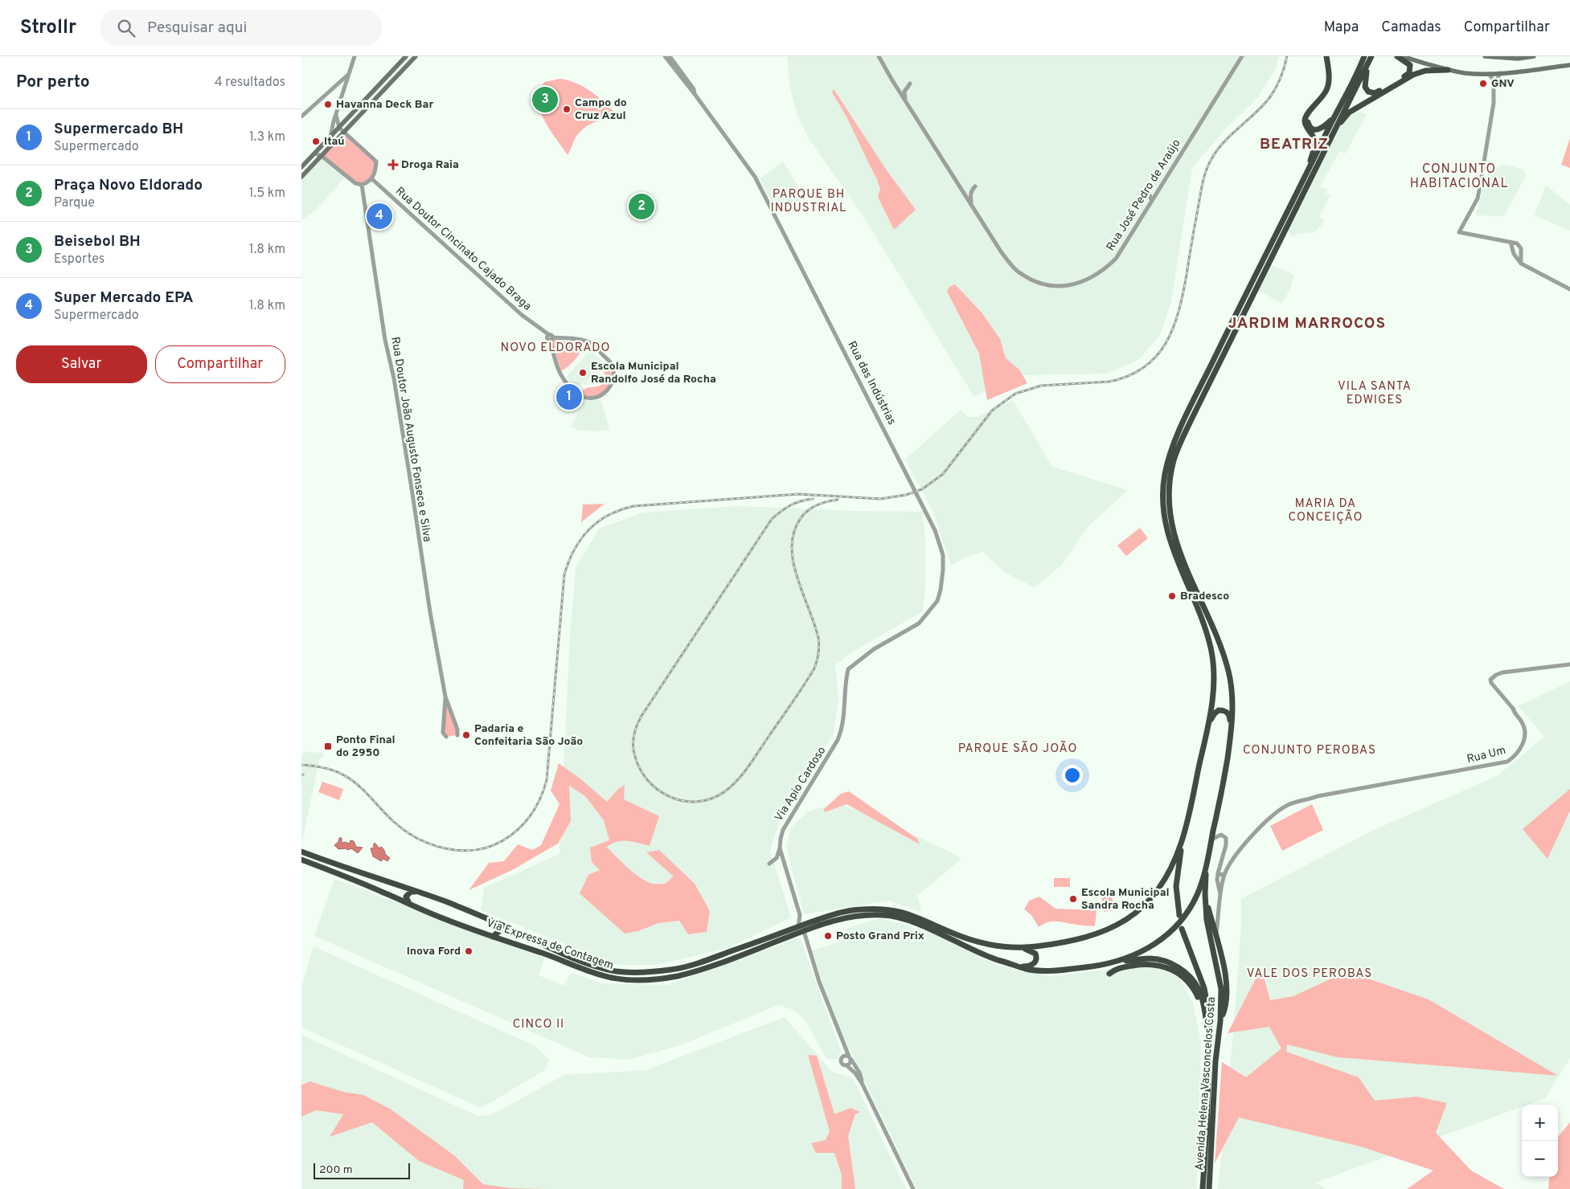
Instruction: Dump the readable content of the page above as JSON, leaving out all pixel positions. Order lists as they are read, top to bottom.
{
  "streets": {
    "highway": ["Via Expressa de Contagem", "Avenida Helena Vasconcelos Costa"],
    "street": [
      "Rua José Pedro de Araújo",
      "Rua Doutor Cincinato Cajado Braga",
      "Rua das Indústrias",
      "Rua Doutor João Augusto Fonseca e Silva",
      "Rua Um",
      "Via Apio Cardoso"
    ]
  },
  "crossings": [
    ["Rua das Indústrias", "Via Apio Cardoso"],
    ["Via Apio Cardoso", "Via Expressa de Contagem"]
  ],
  "districts": [
    "BEATRIZ",
    "CONJUNTO HABITACIONAL",
    "PARQUE BH INDUSTRIAL",
    "JARDIM MARROCOS",
    "NOVO ELDORADO",
    "VILA SANTA EDWIGES",
    "MARIA DA CONCEIÇÃO",
    "PARQUE SÃO JOÃO",
    "CONJUNTO PEROBAS",
    "VALE DOS PEROBAS",
    "CINCO II"
  ],
  "places": {
    "other": [
      "GNV",
      "Havanna Deck Bar",
      "Campo do Cruz Azul",
      "Itaú",
      "Escola Municipal Randolfo José da Rocha",
      "Bradesco",
      "Padaria e Confeitaria São João",
      "Escola Municipal Sandra Rocha",
      "Posto Grand Prix",
      "Inova Ford"
    ],
    "health": ["Droga Raia"],
    "transit": ["Ponto Final do 2950"]
  },
  "scale_bar": "200 m",
  "page": {
    "header": "Strollr",
    "search": "Pesquisar aqui",
    "nav": ["Mapa", "Camadas", "Compartilhar"],
    "heading": ["Por perto", "4 resultados"],
    "pins": [
      "3",
      "2",
      "4",
      "1"
    ],
    "list": [
      {
        "mark": "1",
        "name": "Supermercado BH",
        "note": "Supermercado",
        "value": "1.3 km"
      },
      {
        "mark": "2",
        "name": "Praça Novo Eldorado",
        "note": "Parque",
        "value": "1.5 km"
      },
      {
        "mark": "3",
        "name": "Beisebol BH",
        "note": "Esportes",
        "value": "1.8 km"
      },
      {
        "mark": "4",
        "name": "Super Mercado EPA",
        "note": "Supermercado",
        "value": "1.8 km"
      }
    ],
    "buttons": ["Salvar", "Compartilhar"],
    "map_buttons": ["+", "−"],
    "scale": "200 m"
  }
}
